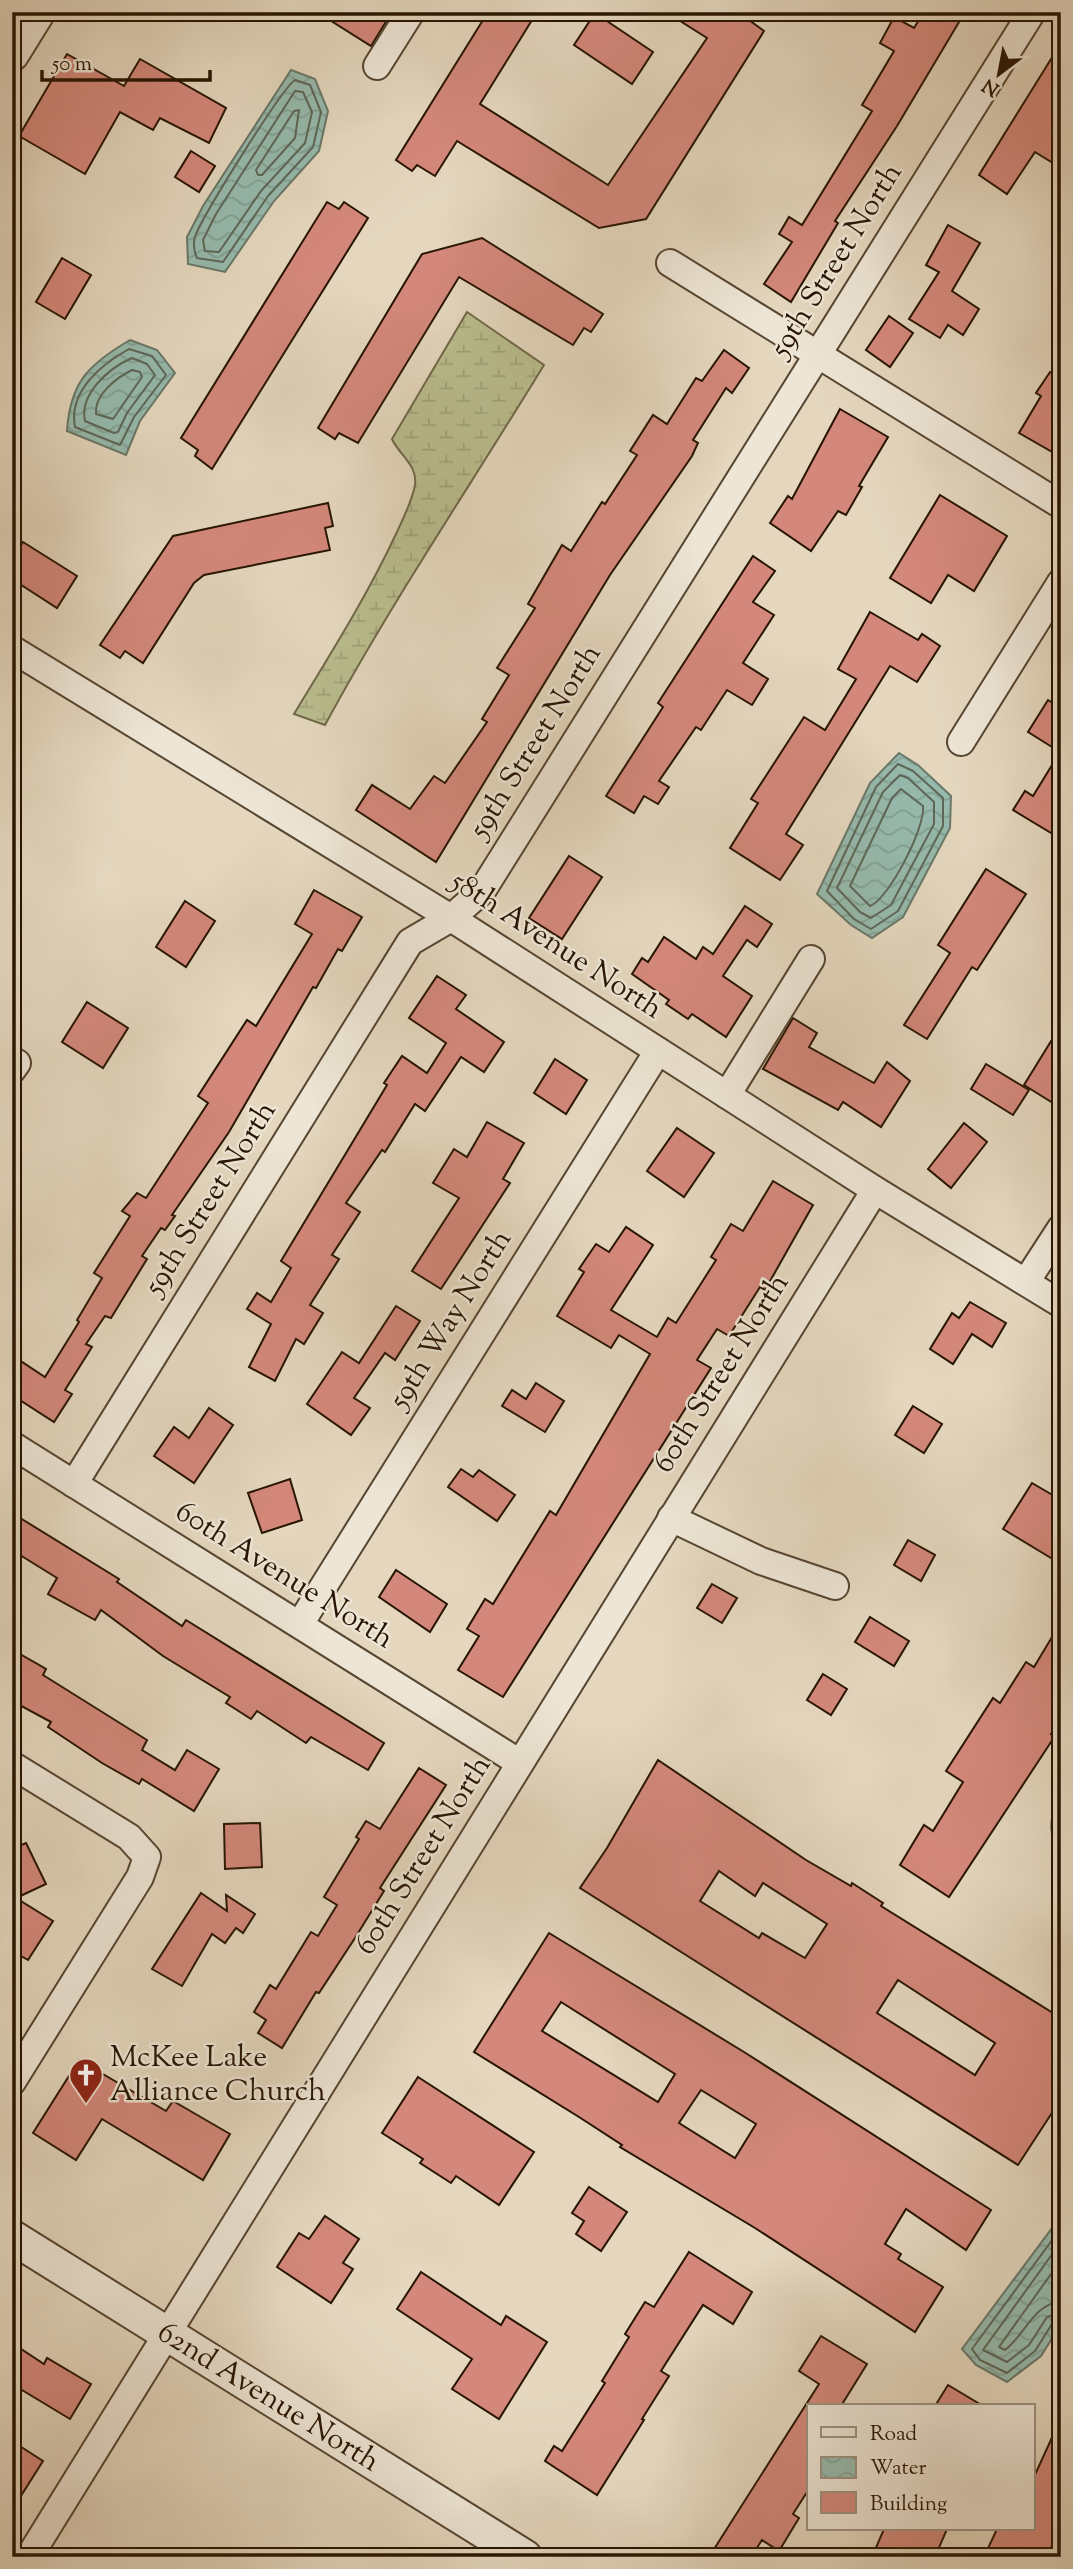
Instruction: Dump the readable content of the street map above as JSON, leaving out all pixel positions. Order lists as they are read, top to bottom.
{
  "streets": {
    "street": [
      "59th Street North",
      "58th Avenue North",
      "59th Way North",
      "60th Street North",
      "60th Avenue North",
      "62nd Avenue North"
    ]
  },
  "crossings": [
    ["59th Street North", "58th Avenue North"],
    ["59th Street North", "60th Avenue North"],
    ["58th Avenue North", "59th Way North"],
    ["58th Avenue North", "60th Street North"],
    ["59th Way North", "60th Avenue North"],
    ["60th Street North", "60th Avenue North"],
    ["60th Street North", "62nd Avenue North"]
  ],
  "places": {
    "church": ["McKee Lake Alliance Church"]
  },
  "legend": ["Road", "Water", "Building"],
  "scale_bar": "50 m",
  "north": "bottom left"
}
